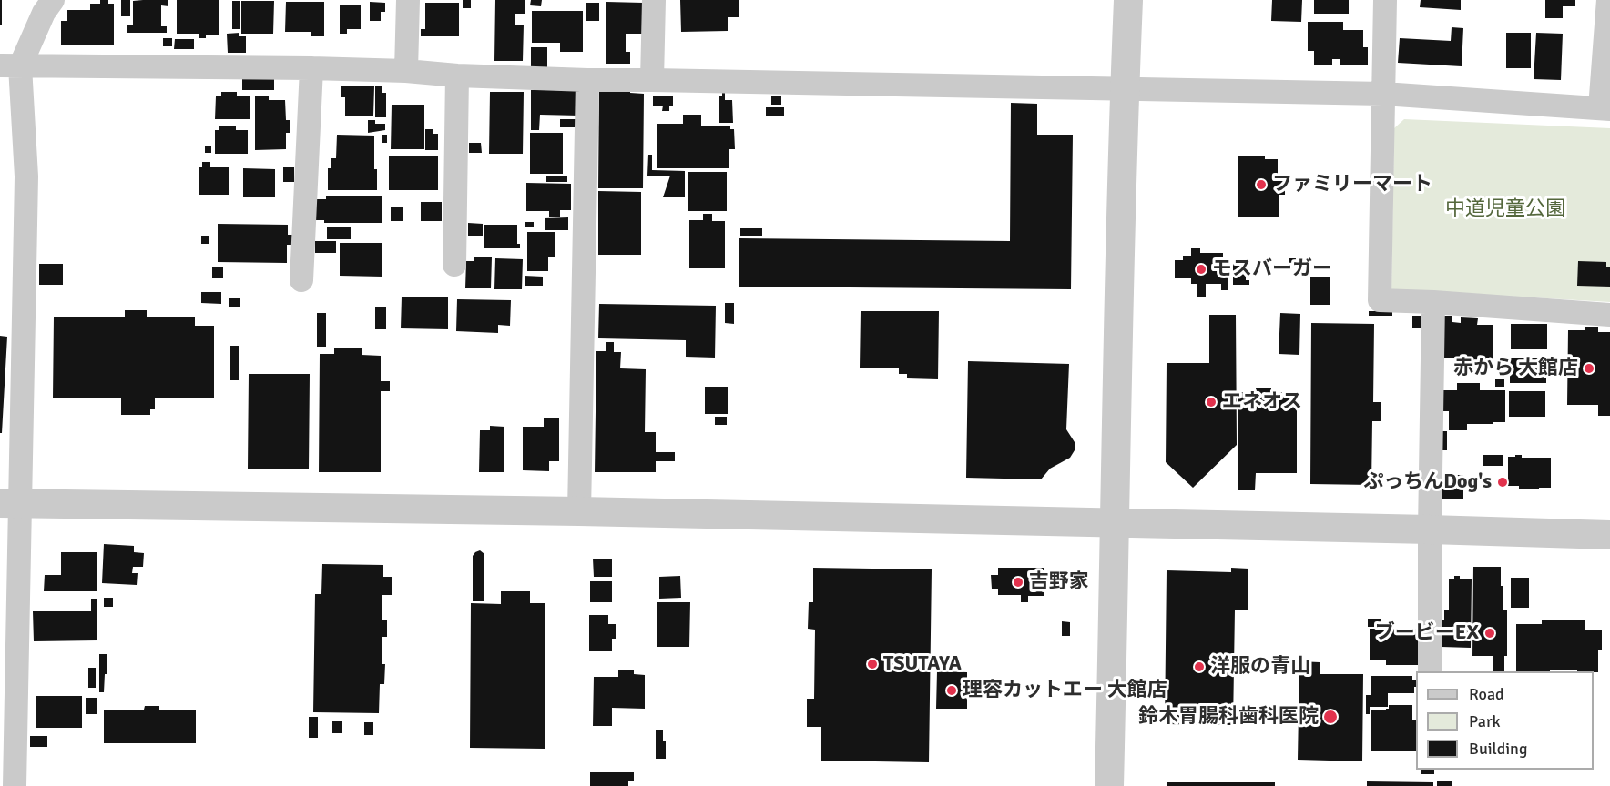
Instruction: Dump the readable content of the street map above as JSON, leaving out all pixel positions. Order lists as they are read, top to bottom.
{
  "parks": ["中道児童公園"],
  "places": [
    "ファミリーマート",
    "モスバーガー",
    "赤から 大館店",
    "エネオス",
    "ぷっちんDog's",
    "吉野家",
    "ブービーEX",
    "TSUTAYA",
    "洋服の青山",
    "理容カットエー 大館店",
    "鈴木胃腸科歯科医院"
  ],
  "legend": ["Road", "Park", "Building"]
}
